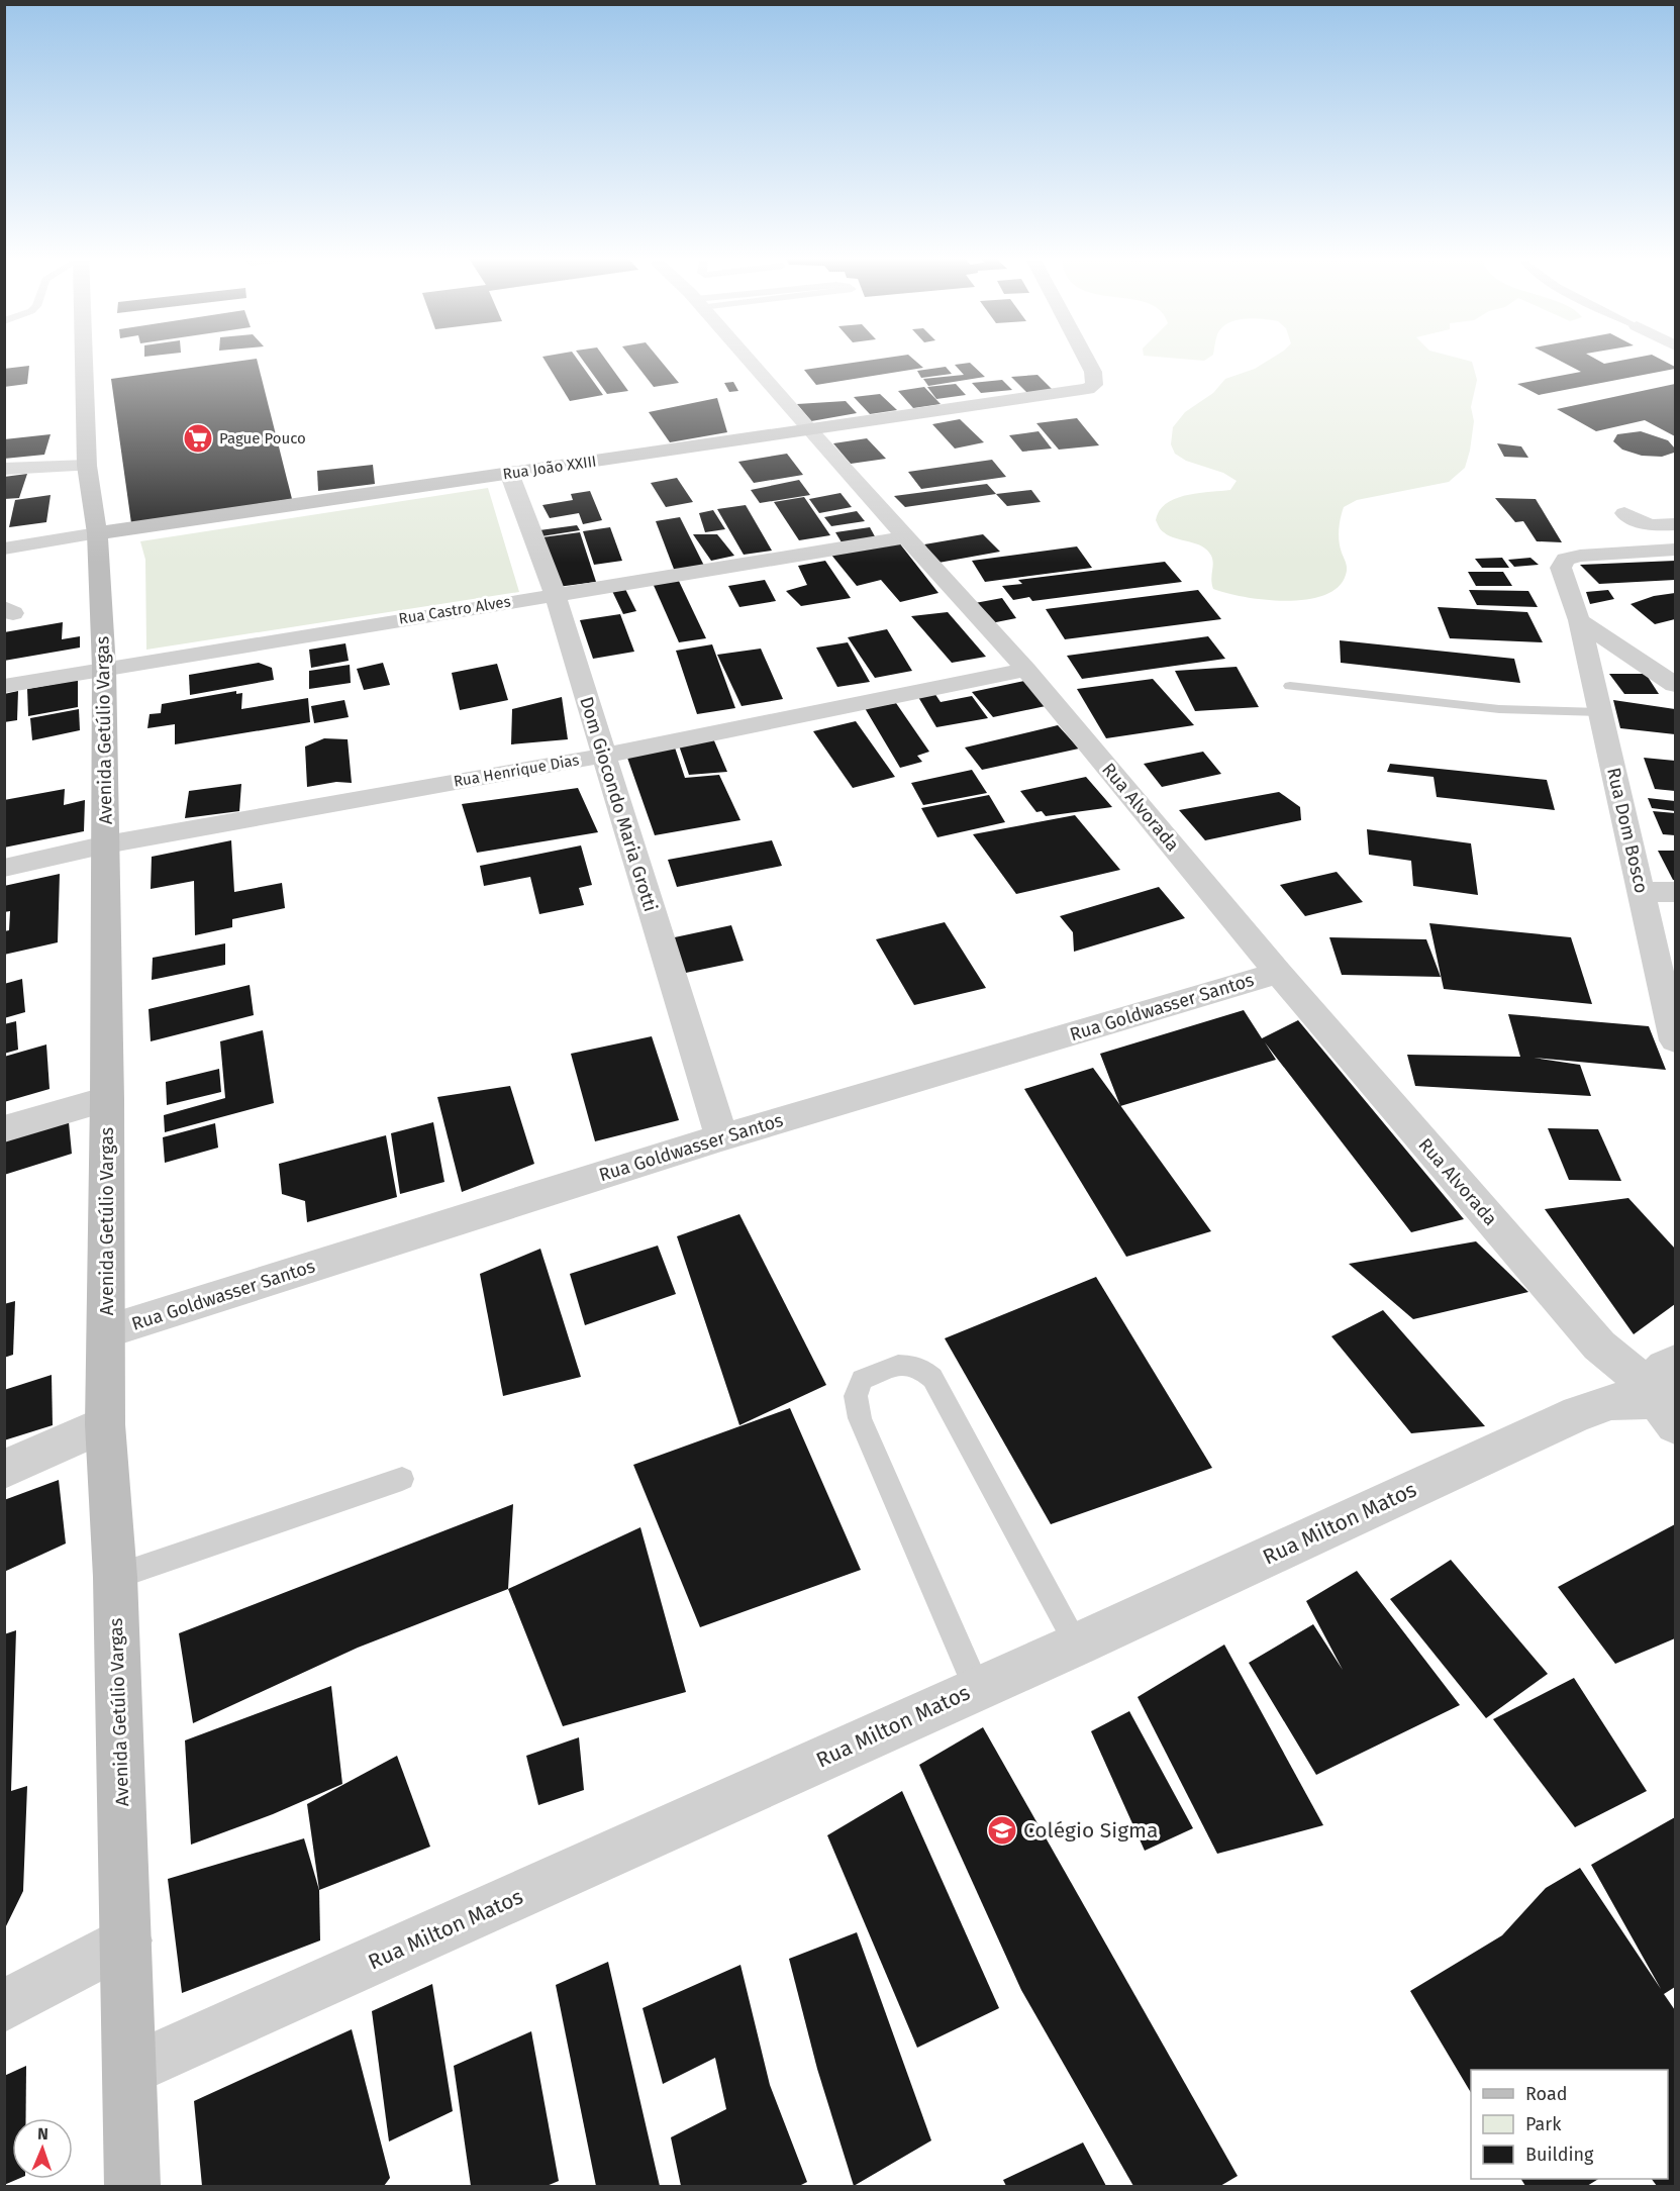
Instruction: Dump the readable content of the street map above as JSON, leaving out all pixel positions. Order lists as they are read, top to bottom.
{
  "streets": {
    "street": [
      "Rua João XXIII",
      "Rua Castro Alves",
      "Avenida Getúlio Vargas",
      "Rua Henrique Dias",
      "Dom Giocondo Maria Grotti",
      "Rua Alvorada",
      "Rua Dom Bosco",
      "Rua Goldwasser Santos",
      "Rua Milton Matos"
    ]
  },
  "crossings": [
    ["Rua João XXIII", "Avenida Getúlio Vargas"],
    ["Rua João XXIII", "Dom Giocondo Maria Grotti"],
    ["Rua João XXIII", "Rua Alvorada"],
    ["Rua Castro Alves", "Avenida Getúlio Vargas"],
    ["Rua Castro Alves", "Dom Giocondo Maria Grotti"],
    ["Rua Castro Alves", "Rua Alvorada"],
    ["Avenida Getúlio Vargas", "Rua Henrique Dias"],
    ["Avenida Getúlio Vargas", "Rua Goldwasser Santos"],
    ["Avenida Getúlio Vargas", "Rua Milton Matos"],
    ["Rua Henrique Dias", "Dom Giocondo Maria Grotti"],
    ["Rua Henrique Dias", "Rua Alvorada"],
    ["Dom Giocondo Maria Grotti", "Rua Goldwasser Santos"],
    ["Rua Alvorada", "Rua Goldwasser Santos"],
    ["Rua Alvorada", "Rua Milton Matos"]
  ],
  "places": {
    "supermarket": ["Pague Pouco"],
    "school or university": ["Colégio Sigma"]
  },
  "legend": ["Road", "Park", "Building"],
  "north": "top"
}
